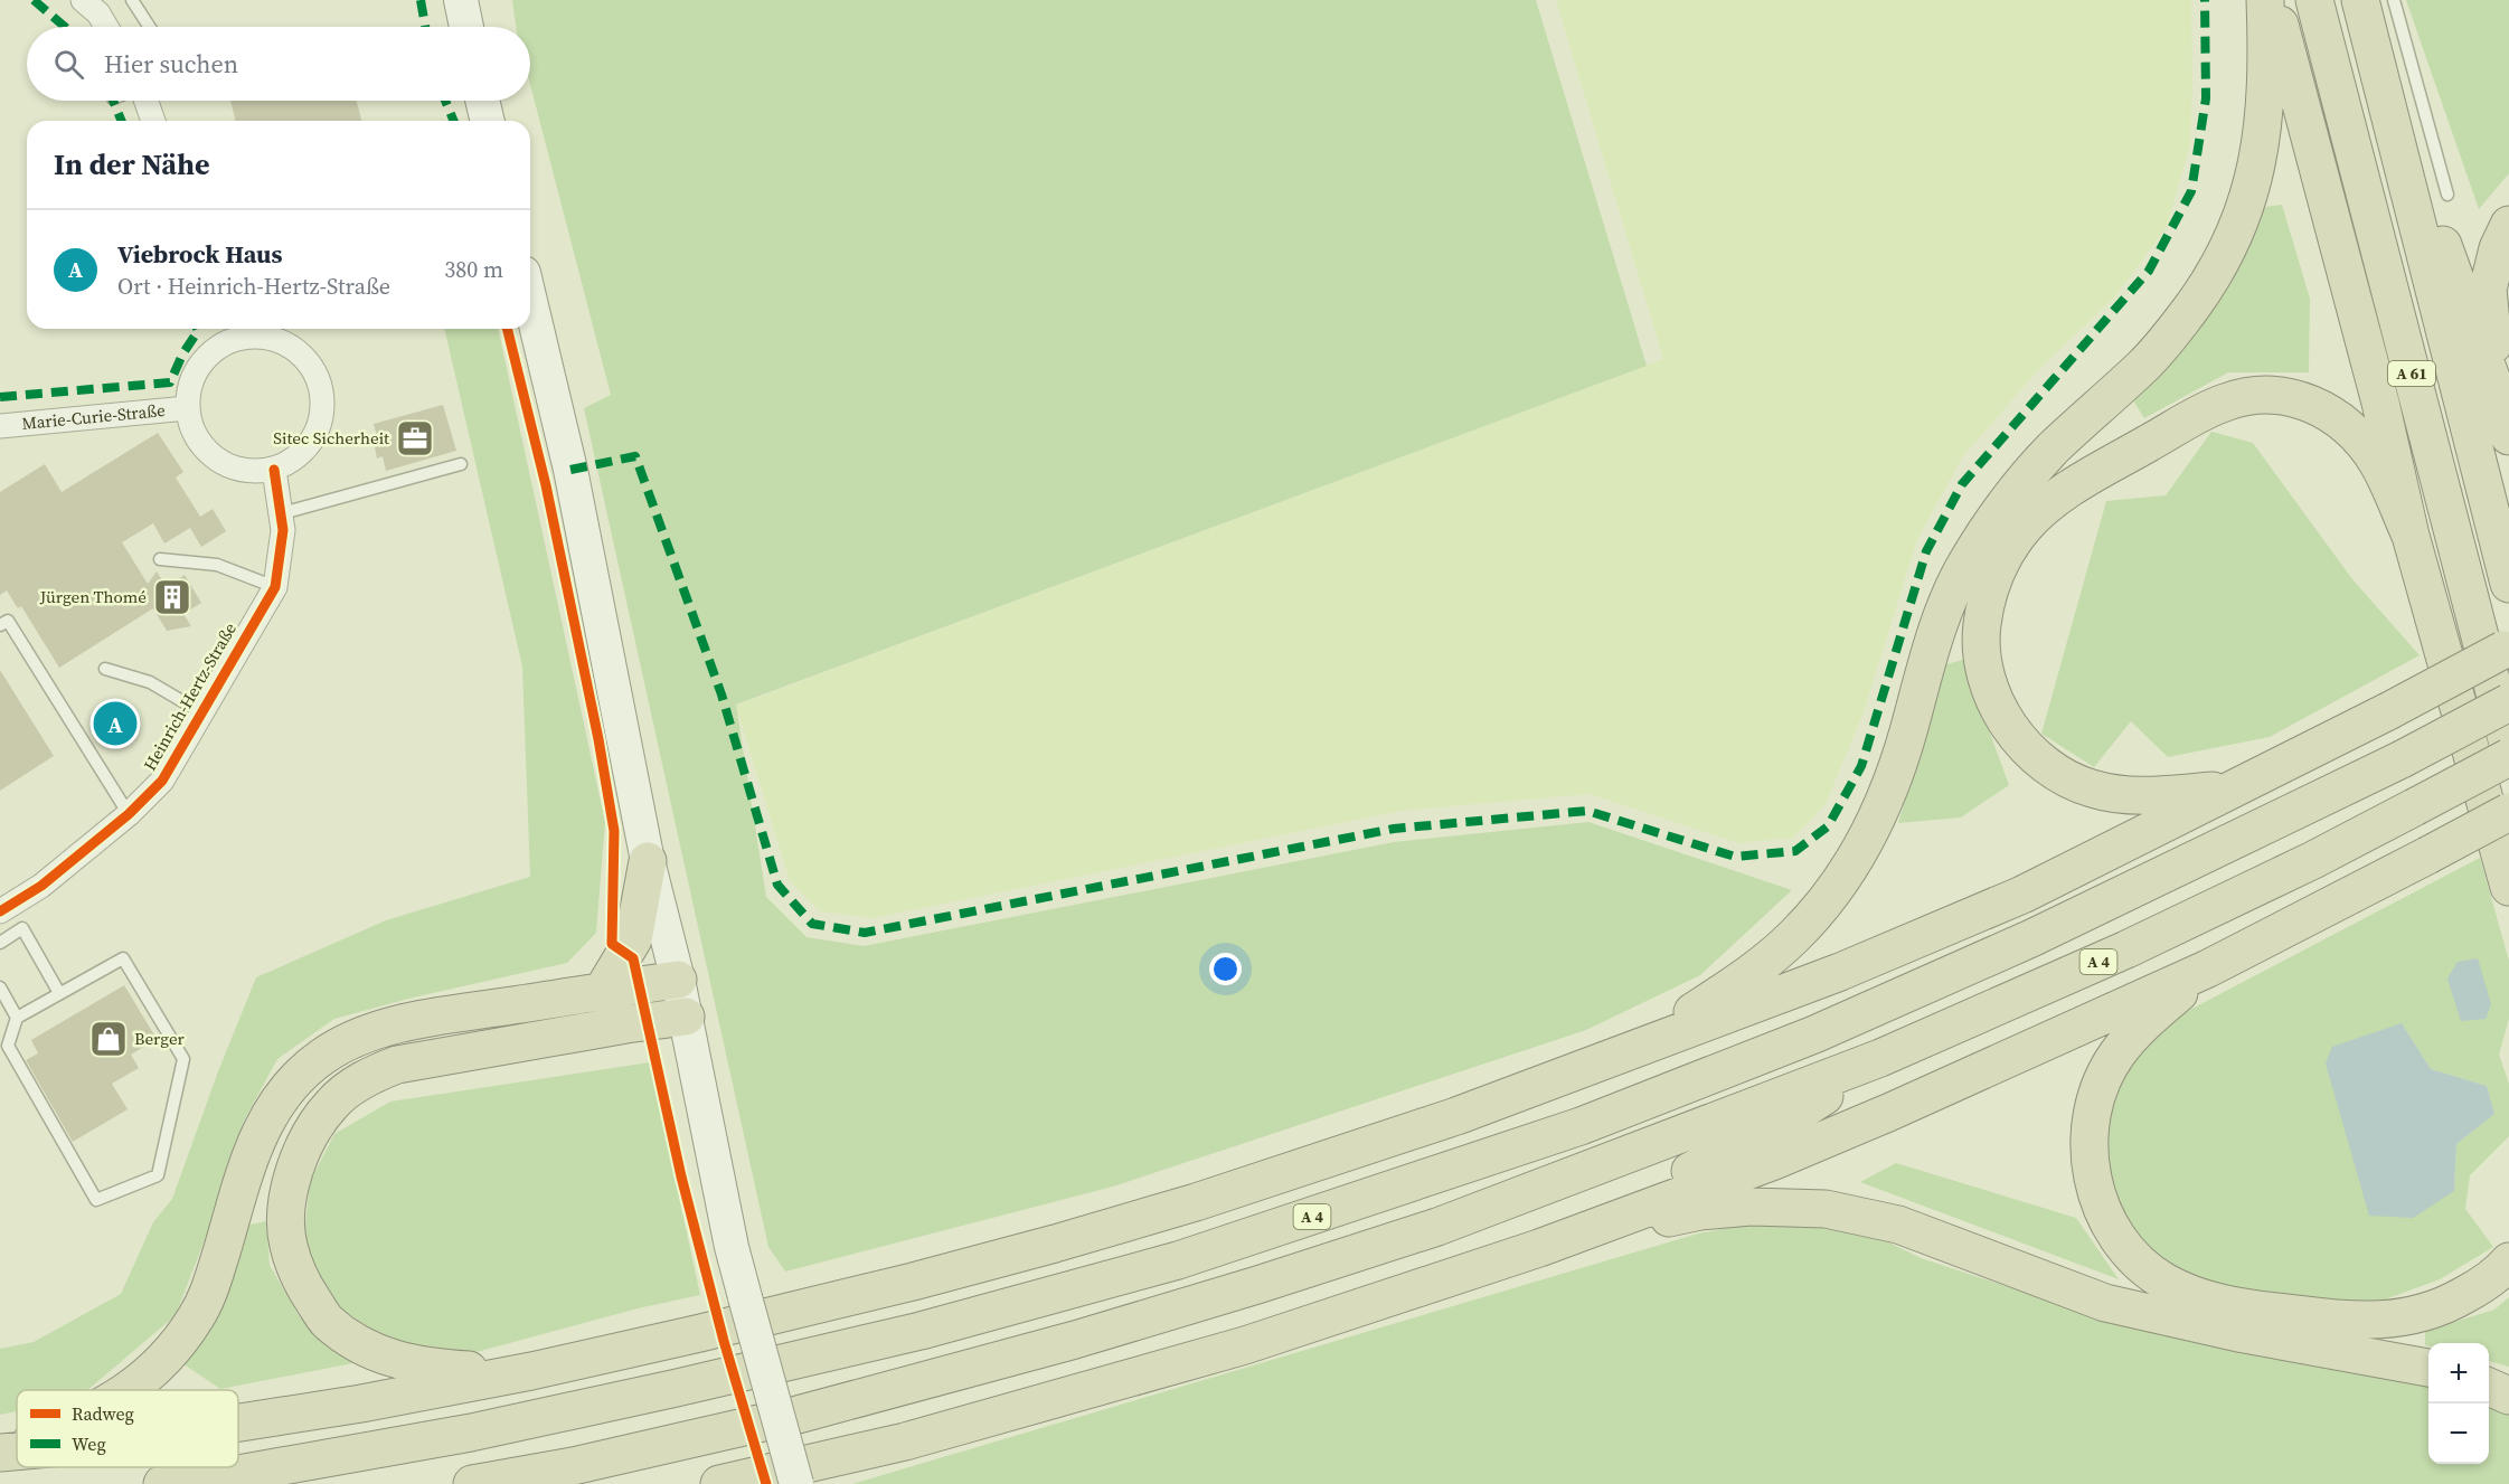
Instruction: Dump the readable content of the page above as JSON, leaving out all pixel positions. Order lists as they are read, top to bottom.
{
  "streets": {
    "highway": ["A 61", "A 4"],
    "street": ["Marie-Curie-Straße", "Heinrich-Hertz-Straße"]
  },
  "crossings": [
    ["Marie-Curie-Straße", "Heinrich-Hertz-Straße"]
  ],
  "places": {
    "office": ["Sitec Sicherheit"],
    "building": ["Jürgen Thomé"],
    "shop": ["Berger"]
  },
  "legend": ["Radweg", "Weg"],
  "page": {
    "search": "Hier suchen",
    "heading": "In der Nähe",
    "list": [
      {
        "mark": "A",
        "name": "Viebrock Haus",
        "note": "Ort · Heinrich-Hertz-Straße",
        "value": "380 m"
      }
    ],
    "pins": "A",
    "map_buttons": ["+", "−"]
  }
}
